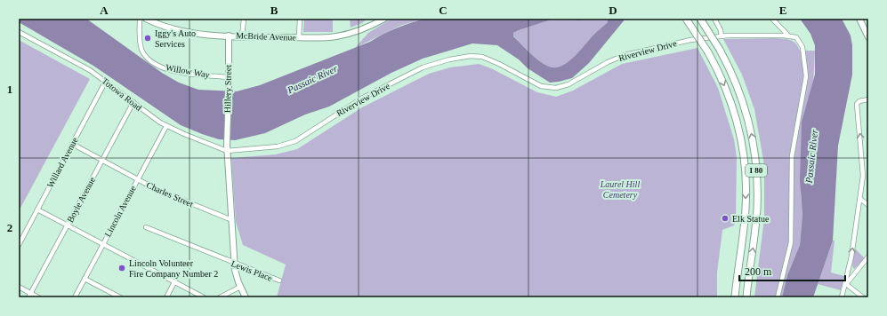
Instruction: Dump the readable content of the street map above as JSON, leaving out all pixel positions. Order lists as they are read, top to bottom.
{
  "streets": {
    "highway": ["I 80"],
    "main road": ["McBride Avenue", "Hillery Street"],
    "street": [
      "Riverview Drive",
      "Willow Way",
      "Totowa Road",
      "Willard Avenue",
      "Charles Street",
      "Boyle Avenue",
      "Lincoln Avenue",
      "Lewis Place"
    ]
  },
  "crossings": [
    ["McBride Avenue", "Hillery Street"],
    ["Riverview Drive", "Hillery Street"],
    ["Riverview Drive", "Totowa Road"],
    ["Willow Way", "Hillery Street"],
    ["Hillery Street", "Totowa Road"],
    ["Totowa Road", "Willard Avenue"],
    ["Totowa Road", "Boyle Avenue"],
    ["Totowa Road", "Lincoln Avenue"],
    ["Willard Avenue", "Charles Street"],
    ["Charles Street", "Boyle Avenue"],
    ["Charles Street", "Lincoln Avenue"]
  ],
  "water": ["Passaic River"],
  "parks": ["Laurel Hill Cemetery"],
  "places": ["Iggy's Auto Services", "Elk Statue", "Lincoln Volunteer Fire Company Number 2"],
  "scale_bar": "200 m",
  "grid": {
    "columns": [
      "A",
      "B",
      "C",
      "D",
      "E"
    ],
    "rows": ["1", "2"]
  }
}
